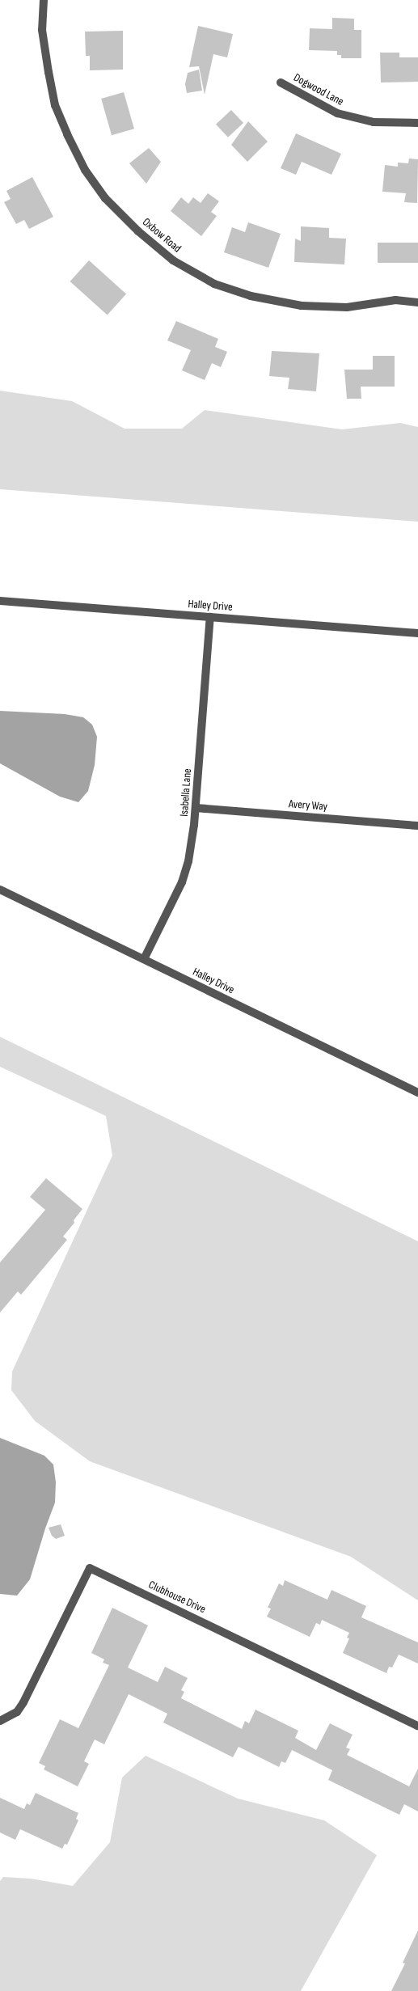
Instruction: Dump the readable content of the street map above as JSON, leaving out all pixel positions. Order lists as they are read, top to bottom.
{
  "streets": {
    "street": [
      "Dogwood Lane",
      "Oxbow Road",
      "Halley Drive",
      "Isabella Lane",
      "Avery Way",
      "Clubhouse Drive"
    ]
  },
  "crossings": [
    ["Halley Drive", "Isabella Lane"],
    ["Isabella Lane", "Avery Way"]
  ]
}
